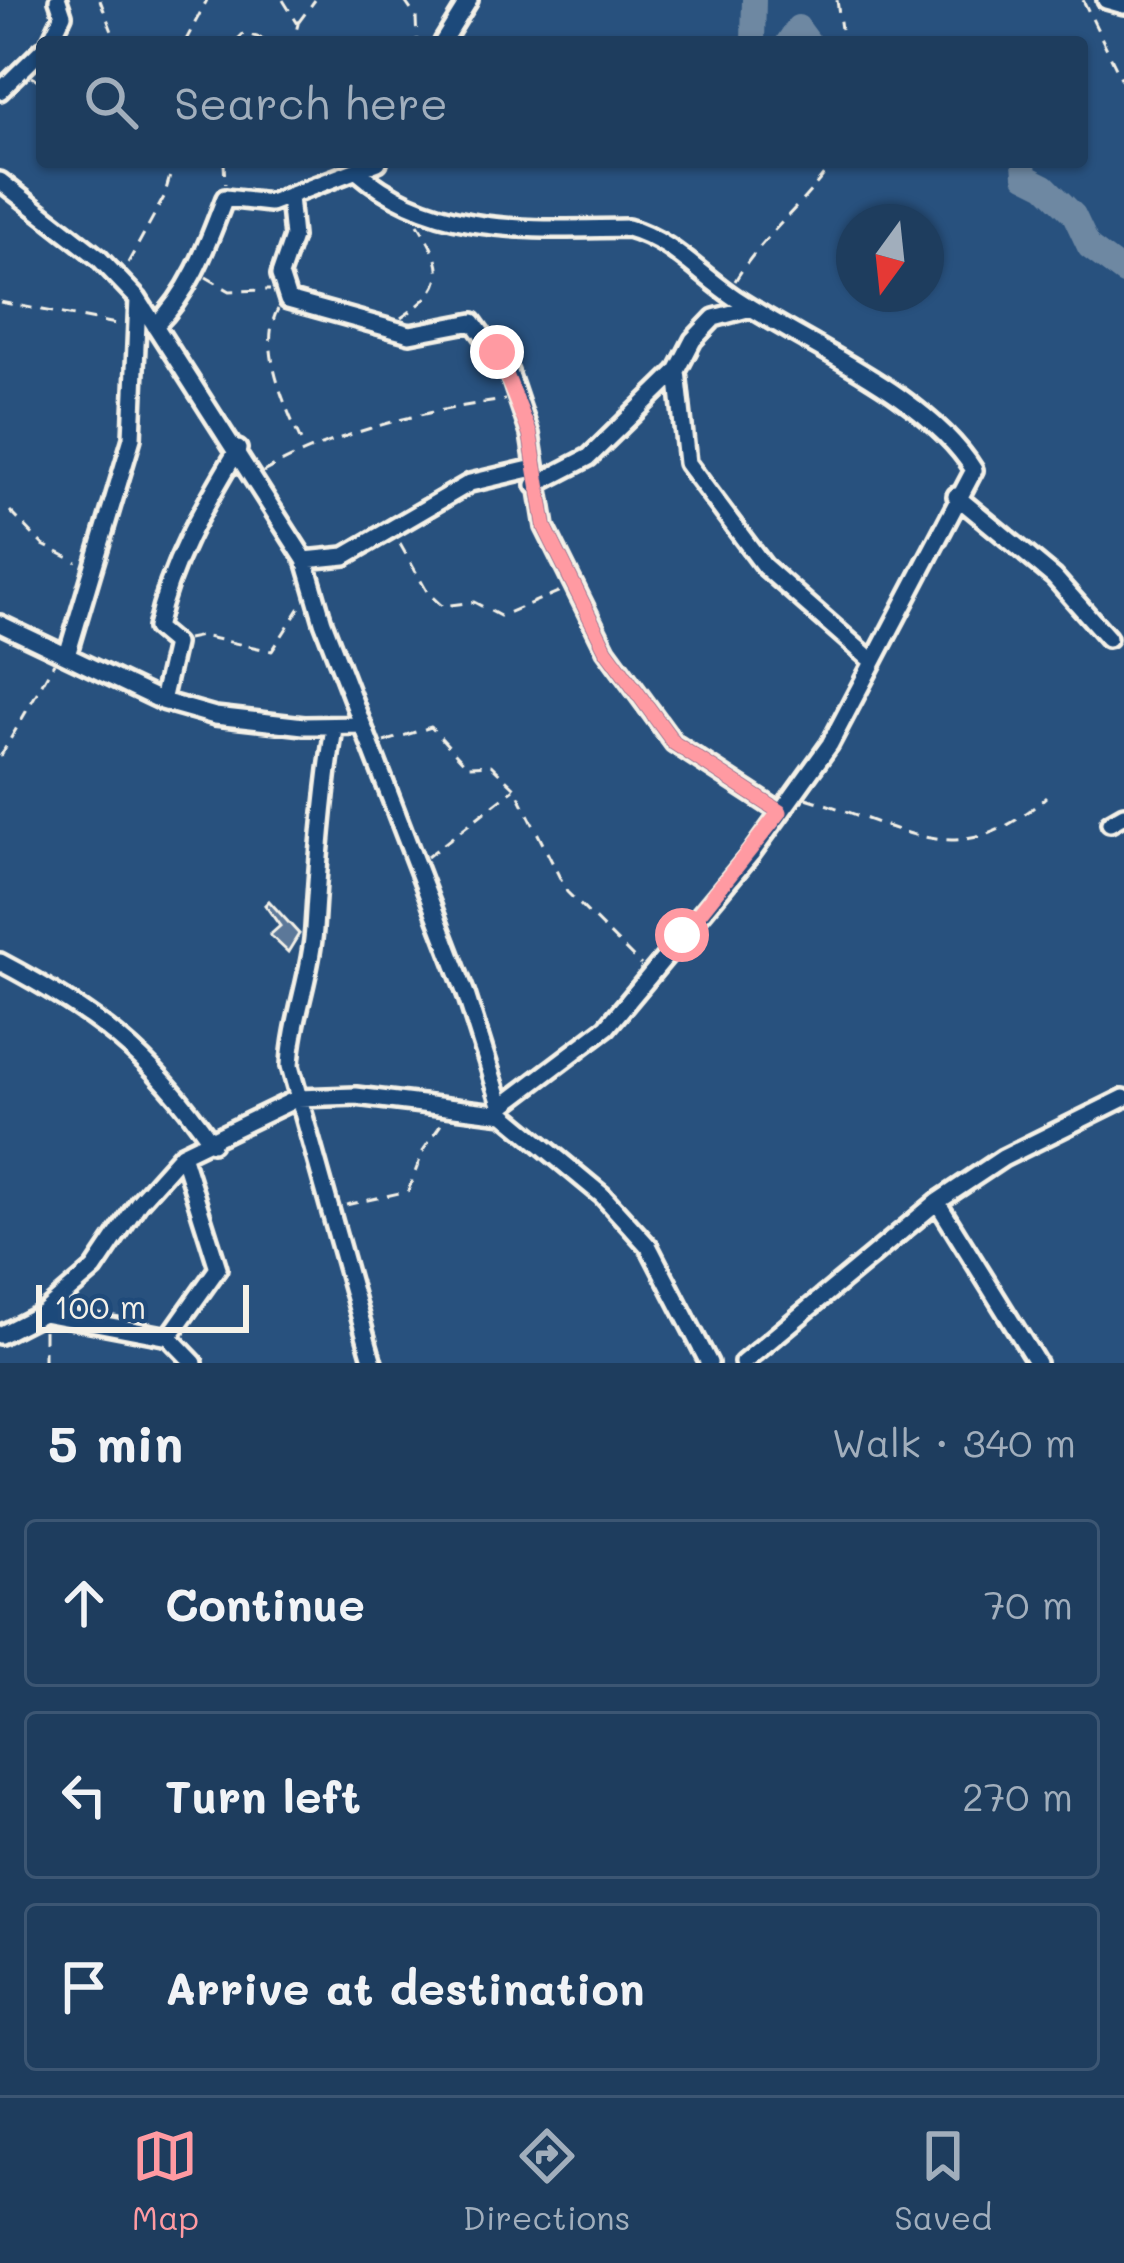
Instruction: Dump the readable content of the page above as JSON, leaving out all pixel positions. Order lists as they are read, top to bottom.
{
  "scale_bar": "100 m",
  "north": "bottom",
  "page": {
    "search": "Search here",
    "scale": "100 m",
    "heading": ["5 min", "Walk · 340 m"],
    "list": [
      ["Continue", "70 m"],
      ["Turn left", "270 m"],
      "Arrive at destination"
    ],
    "nav": ["Map", "Directions", "Saved"]
  }
}
